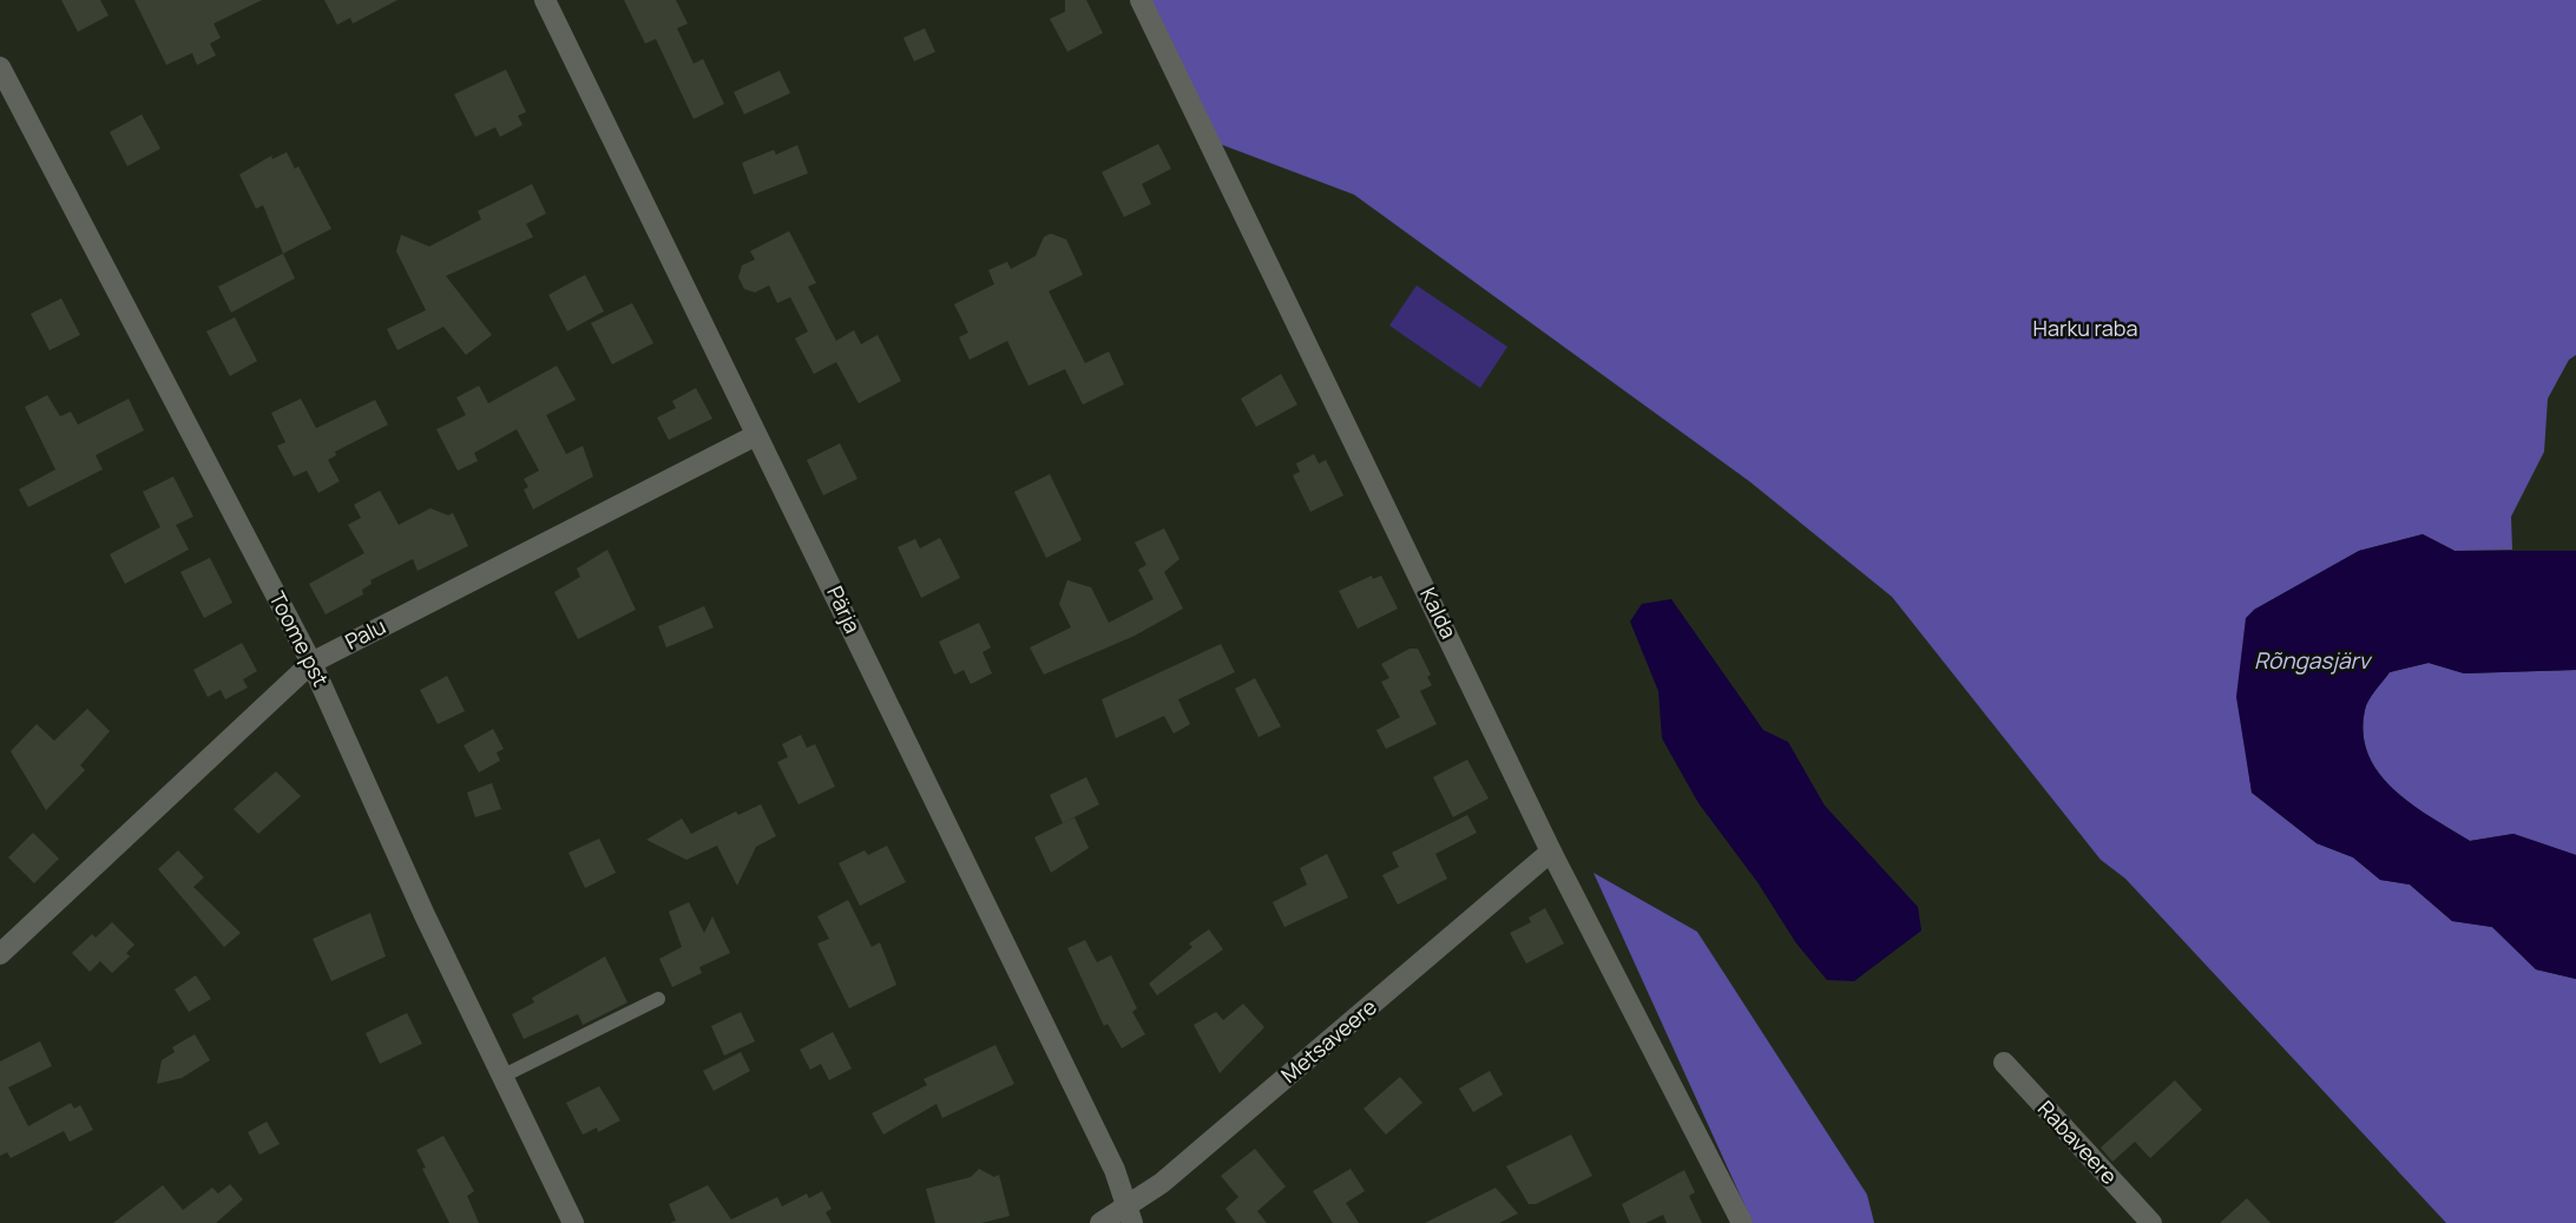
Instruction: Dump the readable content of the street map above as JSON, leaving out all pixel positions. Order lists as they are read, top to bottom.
{
  "streets": {
    "street": [
      "Pärja",
      "Kalda",
      "Palu",
      "Toome pst",
      "Metsaveere",
      "Rabaveere"
    ]
  },
  "crossings": [
    ["Pärja", "Palu"],
    ["Pärja", "Metsaveere"],
    ["Kalda", "Metsaveere"],
    ["Palu", "Toome pst"]
  ],
  "water": ["Rõngasjärv"],
  "parks": ["Harku raba"]
}
